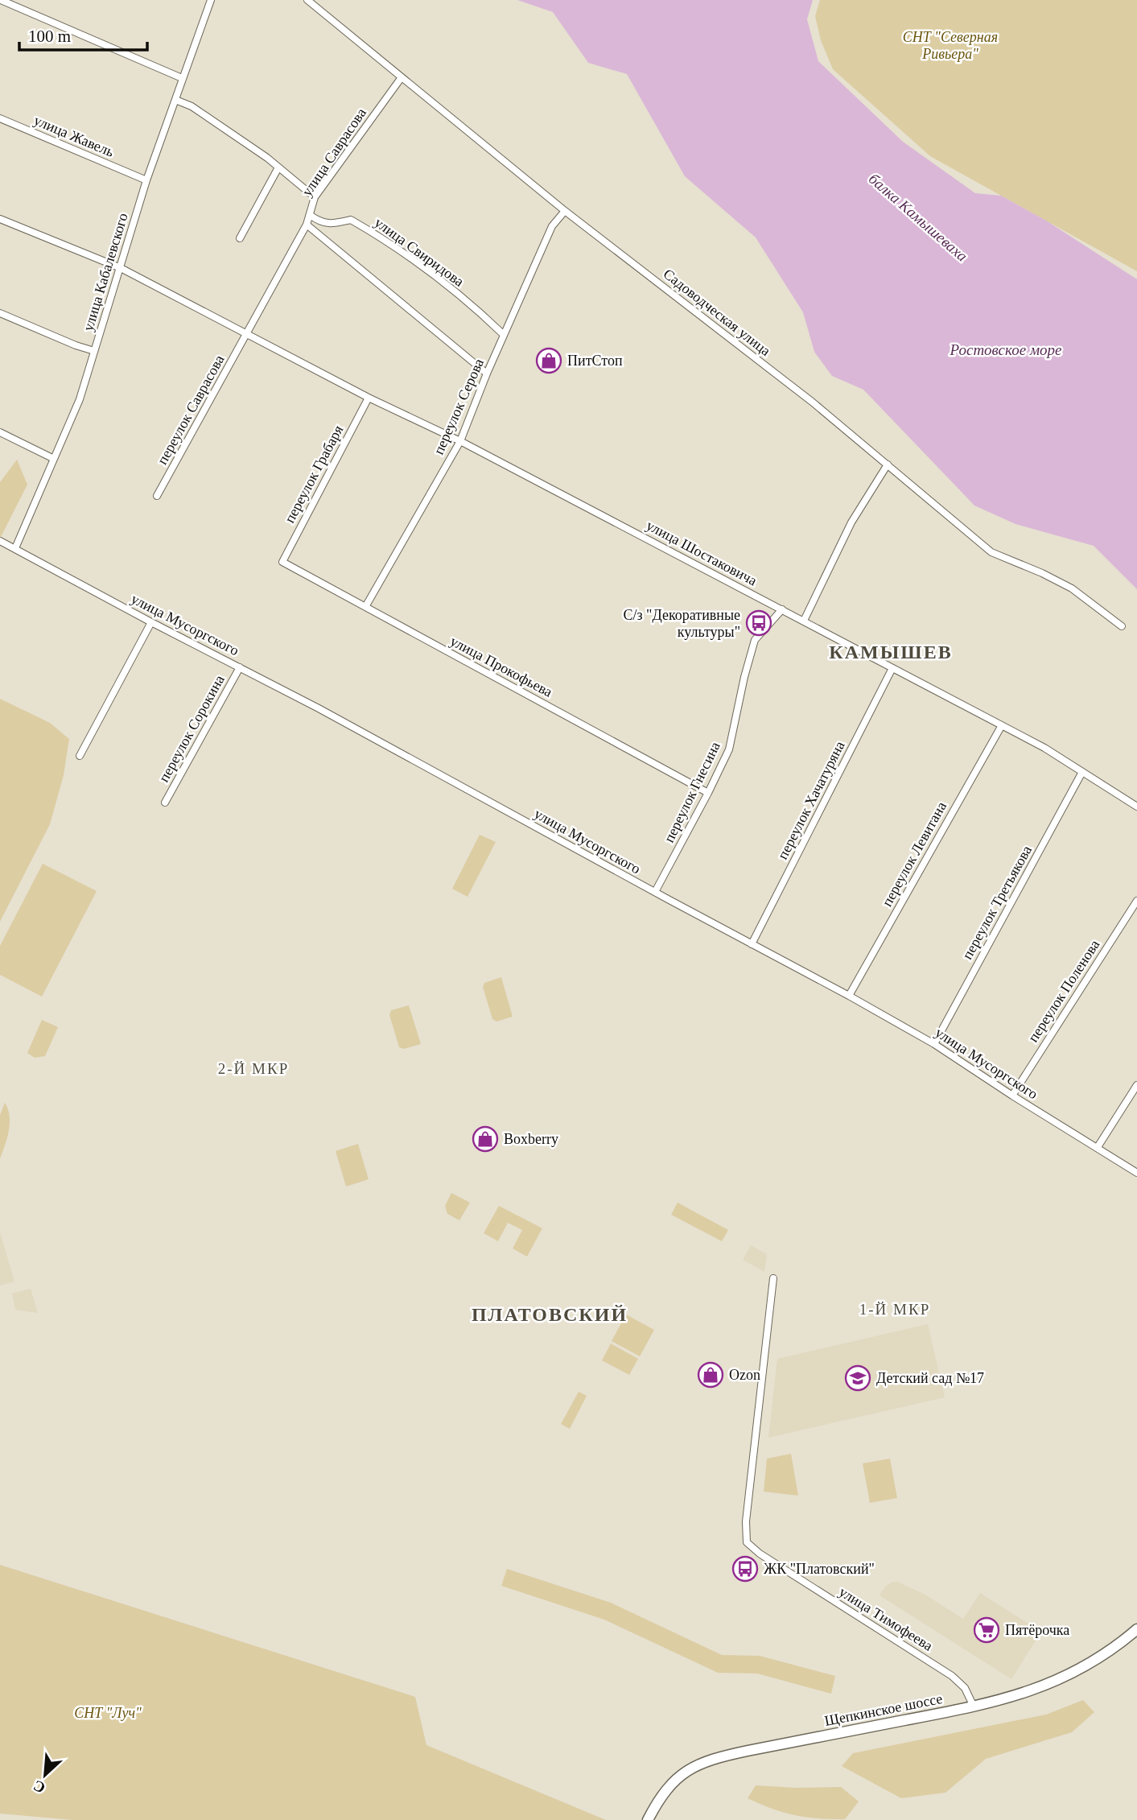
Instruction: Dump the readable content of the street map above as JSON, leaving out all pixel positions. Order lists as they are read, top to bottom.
{
  "streets": {
    "main road": ["Щепкинское шоссе"],
    "street": [
      "улица Жавель",
      "улица Саврасова",
      "улица Свиридова",
      "улица Кабалевского",
      "Садоводческая улица",
      "переулок Серова",
      "переулок Саврасова",
      "переулок Грабаря",
      "улица Шостаковича",
      "улица Мусоргского",
      "улица Прокофьева",
      "переулок Сорокина",
      "переулок Гнесина",
      "переулок Хачатуряна",
      "переулок Левитана",
      "переулок Третьякова",
      "переулок Поленова",
      "улица Тимофеева"
    ]
  },
  "crossings": [
    ["улица Жавель", "улица Кабалевского"],
    ["улица Саврасова", "улица Свиридова"],
    ["улица Саврасова", "Садоводческая улица"],
    ["улица Саврасова", "переулок Саврасова"],
    ["улица Саврасова", "улица Шостаковича"],
    ["улица Свиридова", "переулок Серова"],
    ["улица Кабалевского", "улица Шостаковича"],
    ["улица Кабалевского", "улица Мусоргского"],
    ["Садоводческая улица", "переулок Серова"],
    ["переулок Серова", "улица Шостаковича"],
    ["переулок Серова", "улица Прокофьева"],
    ["переулок Саврасова", "улица Шостаковича"],
    ["переулок Грабаря", "улица Шостаковича"],
    ["переулок Грабаря", "улица Прокофьева"],
    ["улица Шостаковича", "переулок Гнесина"],
    ["улица Шостаковича", "переулок Хачатуряна"],
    ["улица Шостаковича", "переулок Левитана"],
    ["улица Шостаковича", "переулок Третьякова"],
    ["улица Мусоргского", "переулок Сорокина"],
    ["улица Мусоргского", "переулок Гнесина"],
    ["улица Мусоргского", "переулок Хачатуряна"],
    ["улица Мусоргского", "переулок Левитана"],
    ["улица Мусоргского", "переулок Третьякова"],
    ["улица Мусоргского", "переулок Поленова"],
    ["улица Прокофьева", "переулок Гнесина"],
    ["улица Тимофеева", "Щепкинское шоссе"]
  ],
  "districts": [
    "КАМЫШЕВ",
    "2-Й МКР",
    "1-Й МКР",
    "ПЛАТОВСКИЙ"
  ],
  "water": ["балка Камышеваха", "Ростовское море"],
  "parks": ["СНТ \"Северная Ривьера\"", "СНТ \"Луч\""],
  "places": {
    "shop": ["ПитСтоп", "Boxberry", "Ozon"],
    "bus stop": ["С/з \"Декоративные культуры\"", "ЖК \"Платовский\""],
    "school or university": ["Детский сад №17"],
    "supermarket": ["Пятёрочка"]
  },
  "scale_bar": "100 m",
  "north": "bottom left"
}
